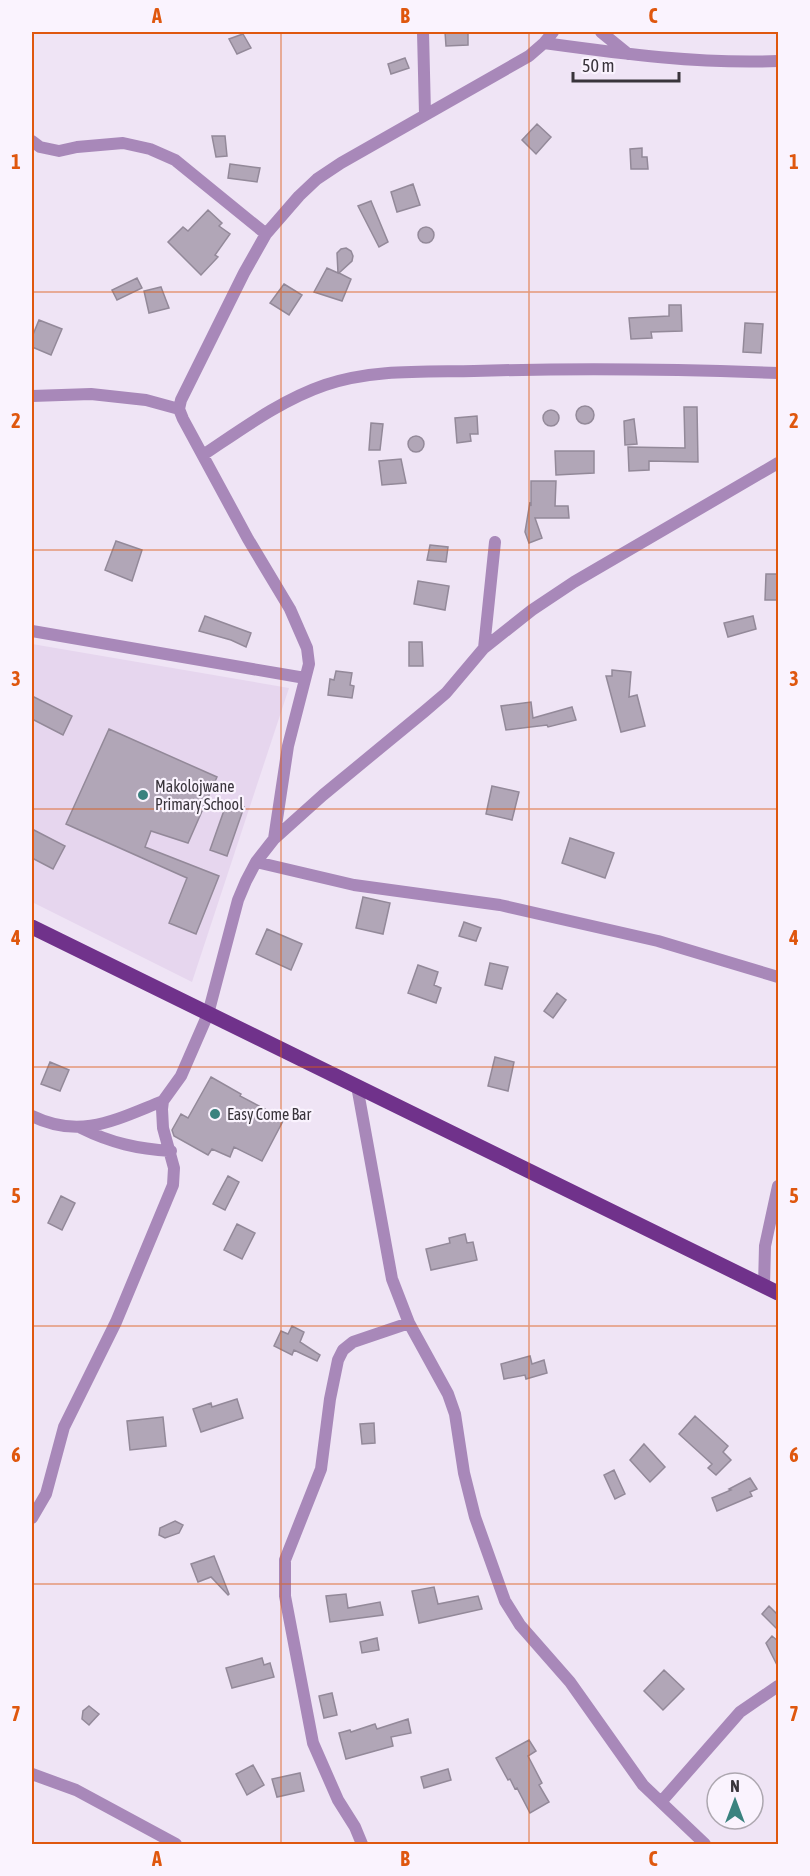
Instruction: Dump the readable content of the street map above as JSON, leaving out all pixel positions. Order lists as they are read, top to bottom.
{
  "places": ["Makolojwane Primary School", "Easy Come Bar"],
  "scale_bar": "50 m",
  "north": "top",
  "grid": {
    "columns": ["A", "B", "C"],
    "rows": [
      "1",
      "2",
      "3",
      "4",
      "5",
      "6",
      "7"
    ]
  }
}
